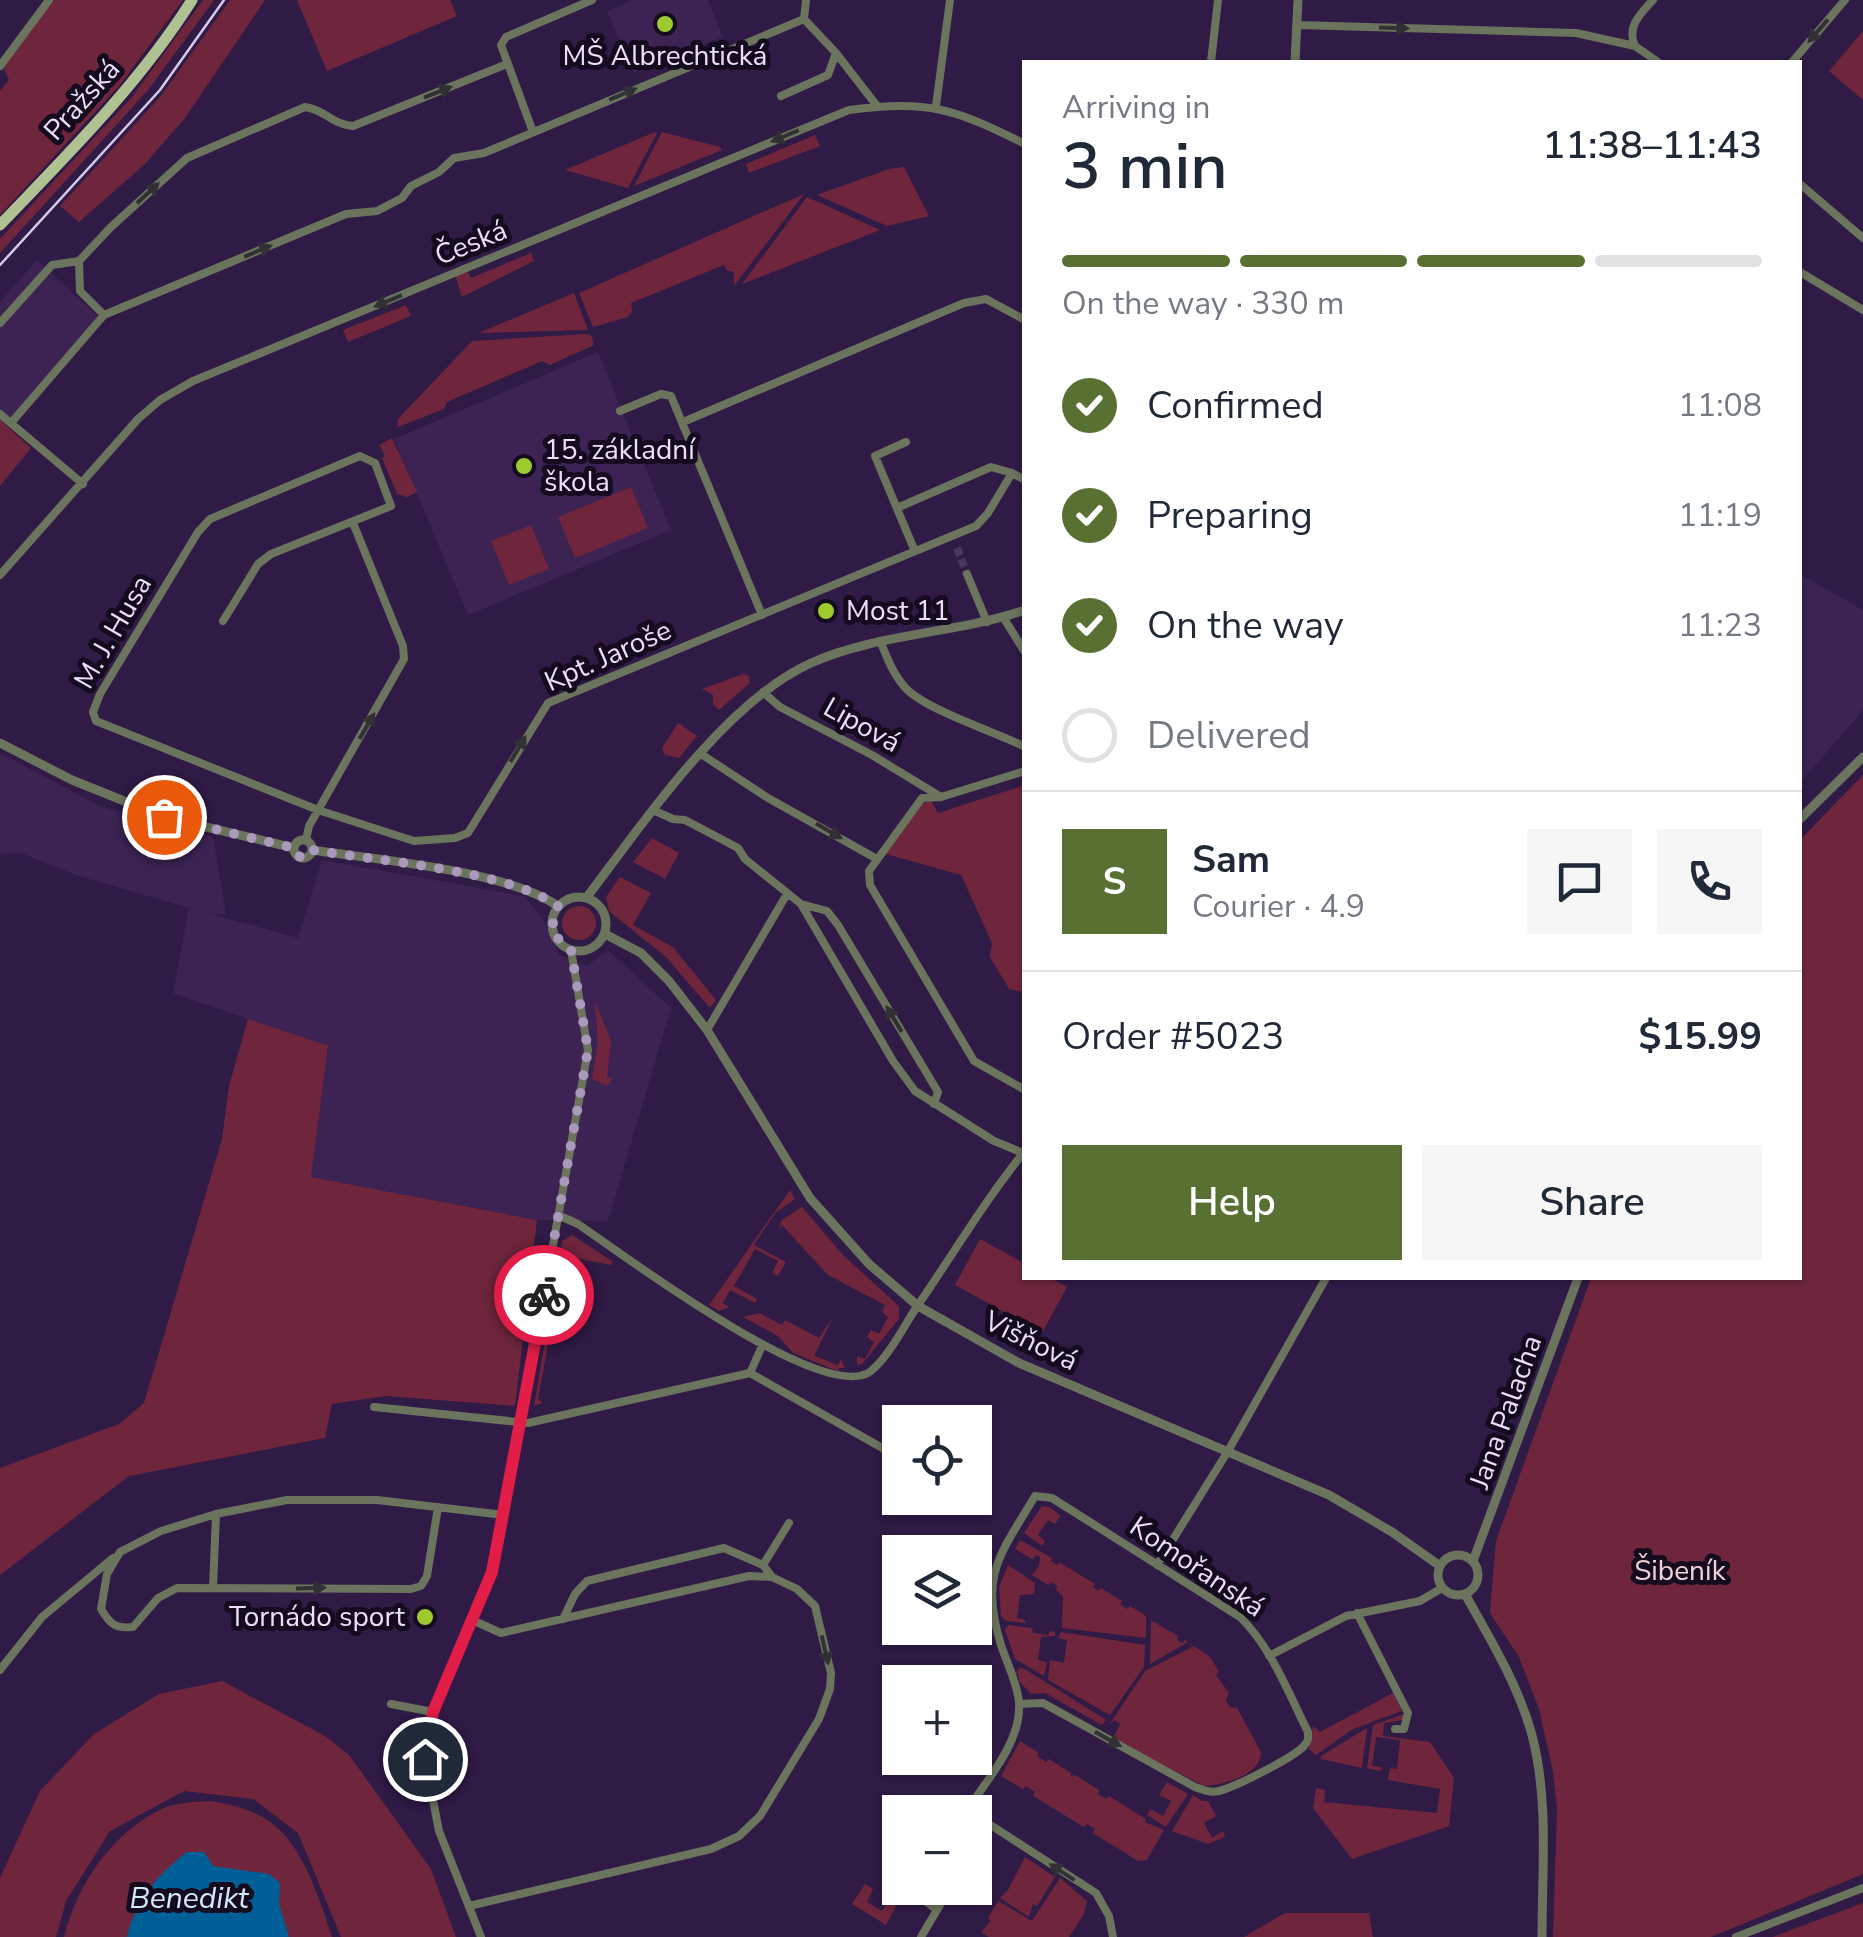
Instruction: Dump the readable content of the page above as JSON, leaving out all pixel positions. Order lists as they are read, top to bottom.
{
  "streets": {
    "main road": ["Pražská"],
    "street": [
      "Česká",
      "M. J. Husa",
      "Kpt. Jaroše",
      "Lipová",
      "Višňová",
      "Jana Palacha",
      "Komořanská"
    ]
  },
  "crossings": [
    ["M. J. Husa", "Kpt. Jaroše"],
    ["Lipová", "Višňová"],
    ["Višňová", "Jana Palacha"]
  ],
  "one_way": ["Česká", "Kpt. Jaroše"],
  "water": ["Benedikt"],
  "parks": ["Šibeník"],
  "places": [
    "MŠ Albrechtická",
    "15. základní škola",
    "Most 11",
    "Tornádo sport"
  ],
  "page": {
    "heading": ["3 min", "Arriving in", "11:38–11:43"],
    "panel": [
      "Sam",
      "Courier · 4.9",
      "Order #5023",
      "$15.99"
    ],
    "bar": "On the way · 330 m",
    "list": [
      ["Confirmed", "11:08"],
      ["Preparing", "11:19"],
      ["On the way", "11:23"],
      "Delivered"
    ],
    "round": "S",
    "buttons": ["Help", "Share"],
    "map_buttons": ["+", "−"]
  }
}
